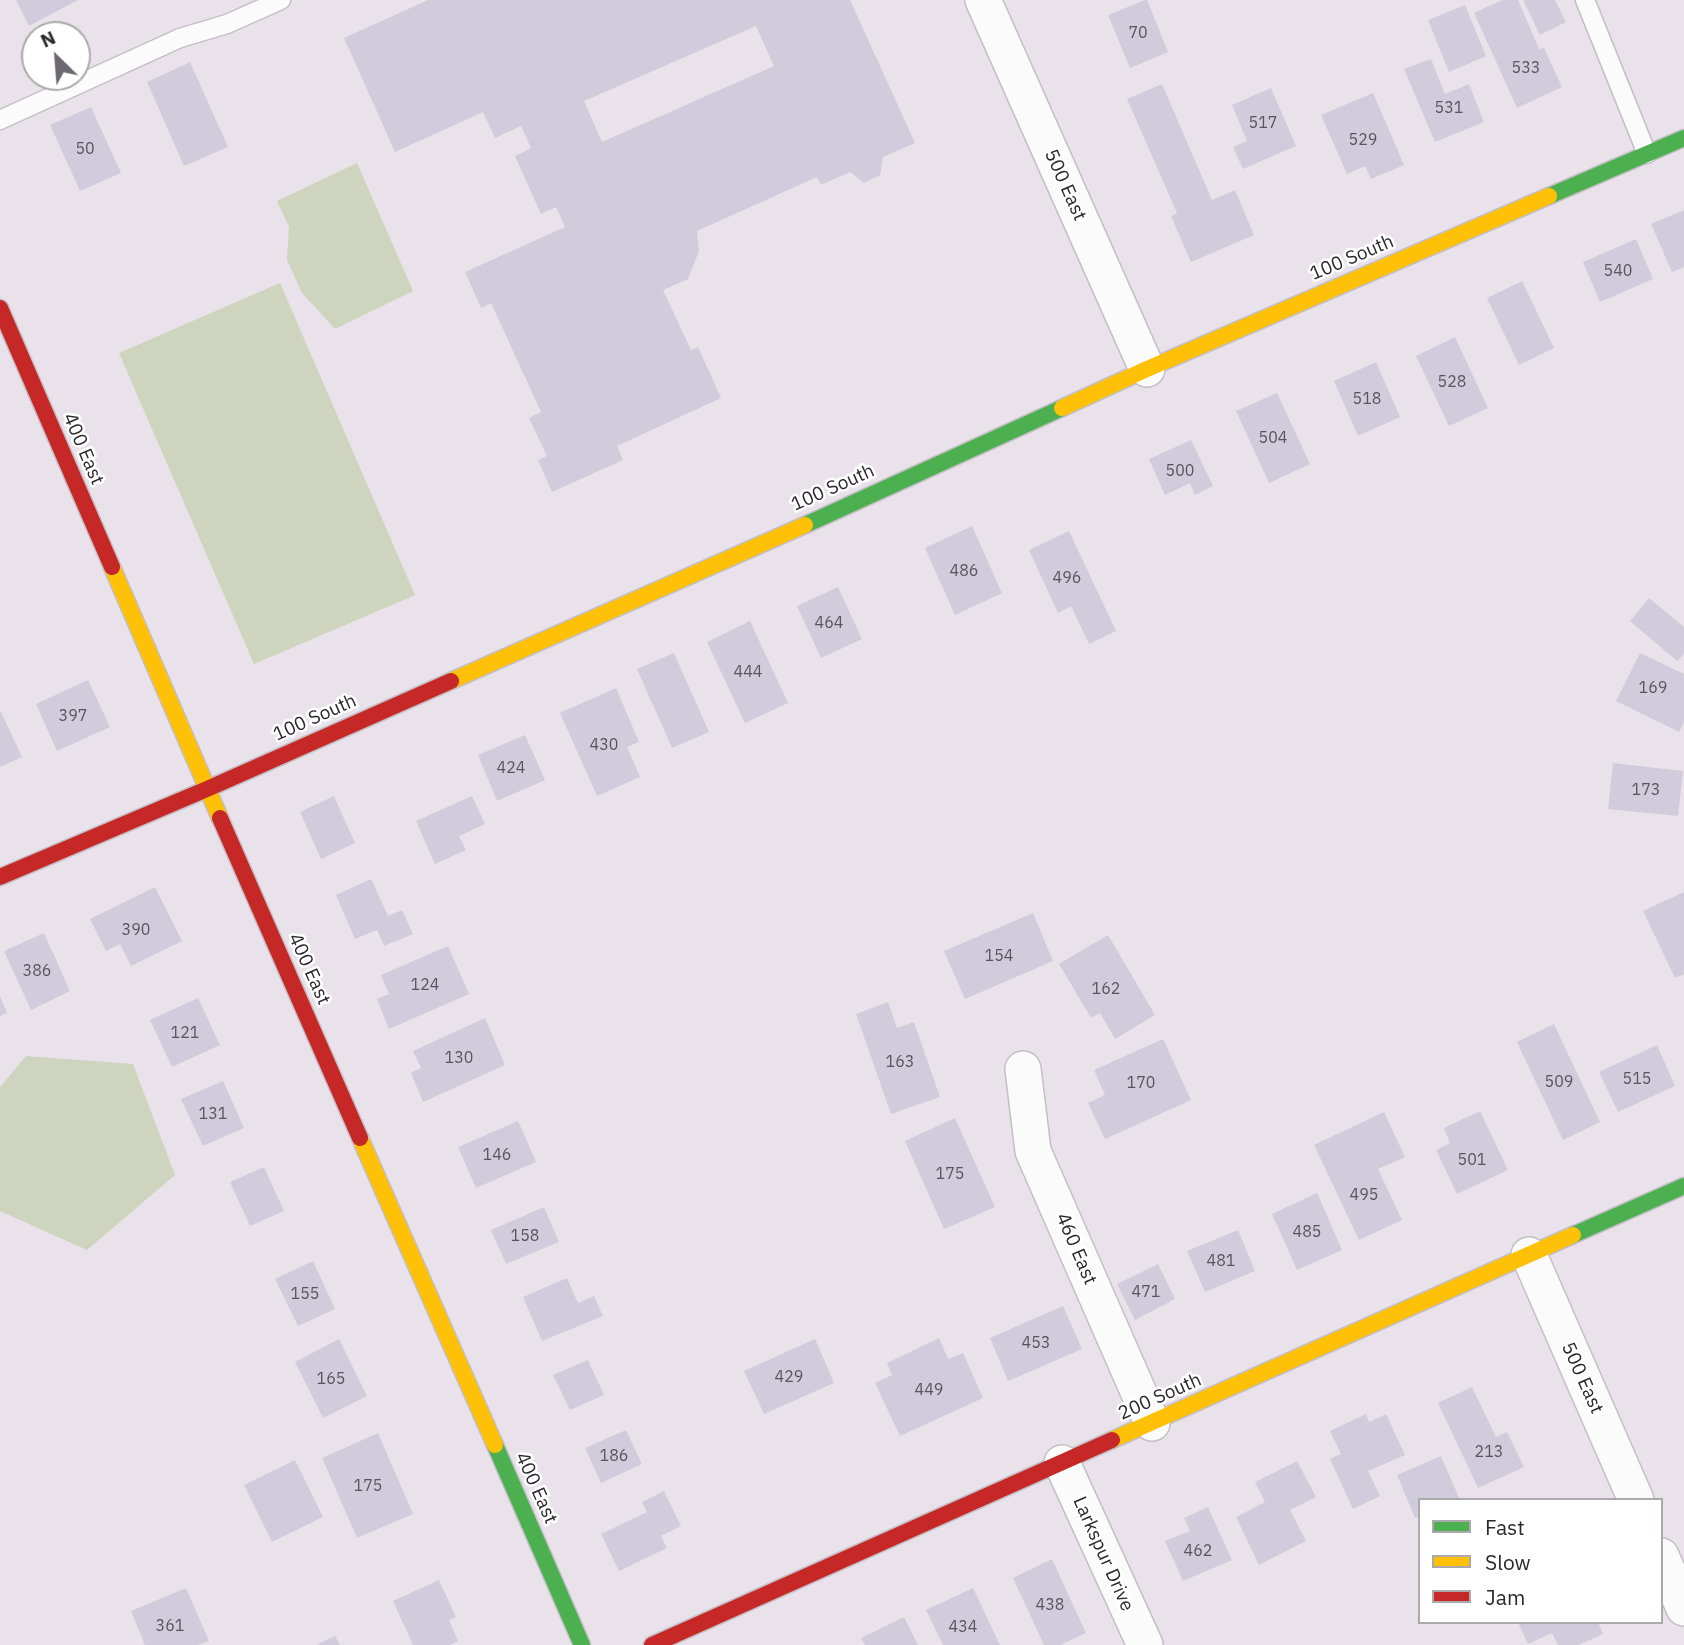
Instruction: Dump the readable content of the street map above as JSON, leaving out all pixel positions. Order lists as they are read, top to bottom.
{
  "streets": {
    "street": [
      "500 East",
      "100 South",
      "400 East",
      "460 East",
      "200 South",
      "Larkspur Drive"
    ]
  },
  "crossings": [
    ["500 East", "100 South"],
    ["500 East", "200 South"],
    ["100 South", "400 East"],
    ["460 East", "200 South"],
    ["200 South", "Larkspur Drive"]
  ],
  "house_numbers": [
    "70",
    "533",
    "531",
    "517",
    "529",
    "50",
    "540",
    "528",
    "518",
    "504",
    "500",
    "486",
    "496",
    "464",
    "444",
    "169",
    "397",
    "430",
    "424",
    "173",
    "390",
    "154",
    "386",
    "124",
    "162",
    "121",
    "130",
    "163",
    "515",
    "509",
    "170",
    "131",
    "146",
    "501",
    "175",
    "495",
    "485",
    "158",
    "481",
    "471",
    "155",
    "453",
    "429",
    "165",
    "449",
    "213",
    "186",
    "175",
    "462",
    "438",
    "361",
    "434"
  ],
  "legend": ["Fast", "Slow", "Jam"],
  "north": "top left"
}
